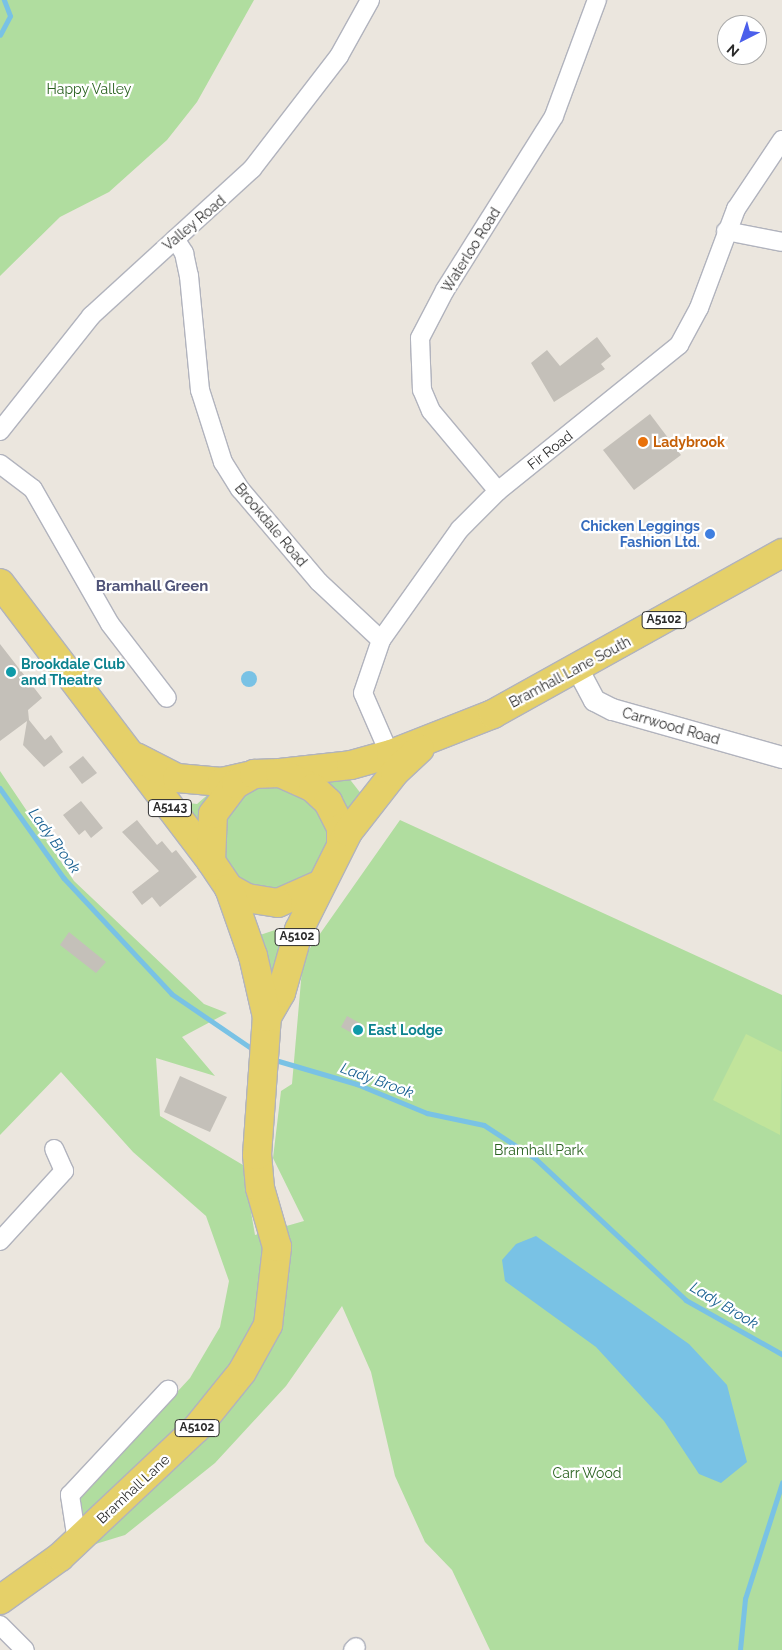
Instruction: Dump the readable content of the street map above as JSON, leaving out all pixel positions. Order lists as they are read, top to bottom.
{
  "streets": {
    "main road": [
      "A5102",
      "Bramhall Lane South",
      "A5143",
      "Bramhall Lane"
    ],
    "street": [
      "Valley Road",
      "Waterloo Road",
      "Fir Road",
      "Brookdale Road",
      "Carrwood Road"
    ]
  },
  "crossings": [
    ["Valley Road", "Brookdale Road"],
    ["Waterloo Road", "Fir Road"],
    ["Fir Road", "Brookdale Road"],
    ["Fir Road", "Bramhall Lane South"],
    ["A5102", "Bramhall Lane South"],
    ["A5102", "A5143"],
    ["A5102", "Bramhall Lane"],
    ["Bramhall Lane South", "Carrwood Road"],
    ["Bramhall Lane South", "A5143"]
  ],
  "districts": ["Bramhall Green"],
  "water": ["Lady Brook"],
  "parks": ["Happy Valley", "Bramhall Park", "Carr Wood"],
  "places": [
    "Ladybrook",
    "Chicken Leggings Fashion Ltd.",
    "Brookdale Club and Theatre",
    "East Lodge"
  ],
  "north": "bottom left"
}
